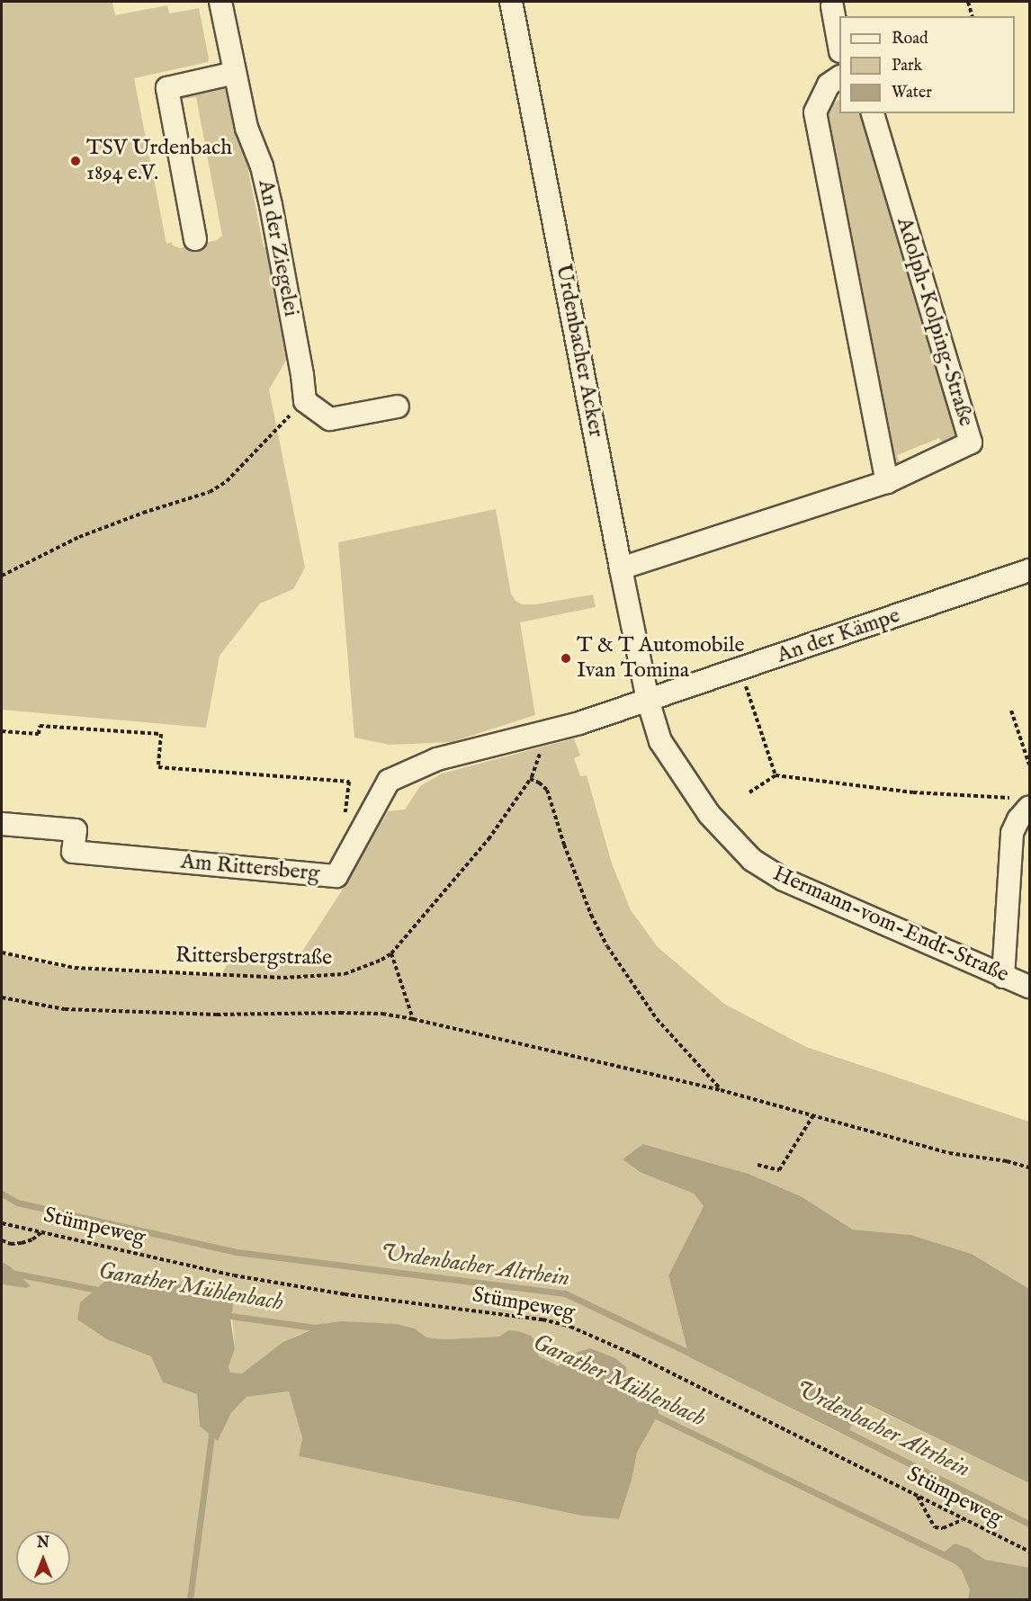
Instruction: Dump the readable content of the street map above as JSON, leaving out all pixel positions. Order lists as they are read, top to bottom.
{
  "streets": {
    "street": [
      "An der Ziegelei",
      "Adolph-Kolping-Straße",
      "Urdenbacher Acker",
      "An der Kämpe",
      "Am Rittersberg",
      "Hermann-vom-Endt-Straße"
    ],
    "path": ["Rittersbergstraße", "Stümpeweg"]
  },
  "crossings": [
    ["Adolph-Kolping-Straße", "Urdenbacher Acker"],
    ["Urdenbacher Acker", "An der Kämpe"],
    ["Urdenbacher Acker", "Am Rittersberg"],
    ["Urdenbacher Acker", "Hermann-vom-Endt-Straße"],
    ["An der Kämpe", "Am Rittersberg"],
    ["An der Kämpe", "Hermann-vom-Endt-Straße"],
    ["Am Rittersberg", "Hermann-vom-Endt-Straße"],
    ["Am Rittersberg", "Rittersbergstraße"]
  ],
  "water": ["Urdenbacher Altrhein", "Garather Mühlenbach"],
  "places": ["TSV Urdenbach 1894 e.V.", "T & T Automobile Ivan Tomina"],
  "legend": ["Road", "Park", "Water"],
  "north": "top"
}
